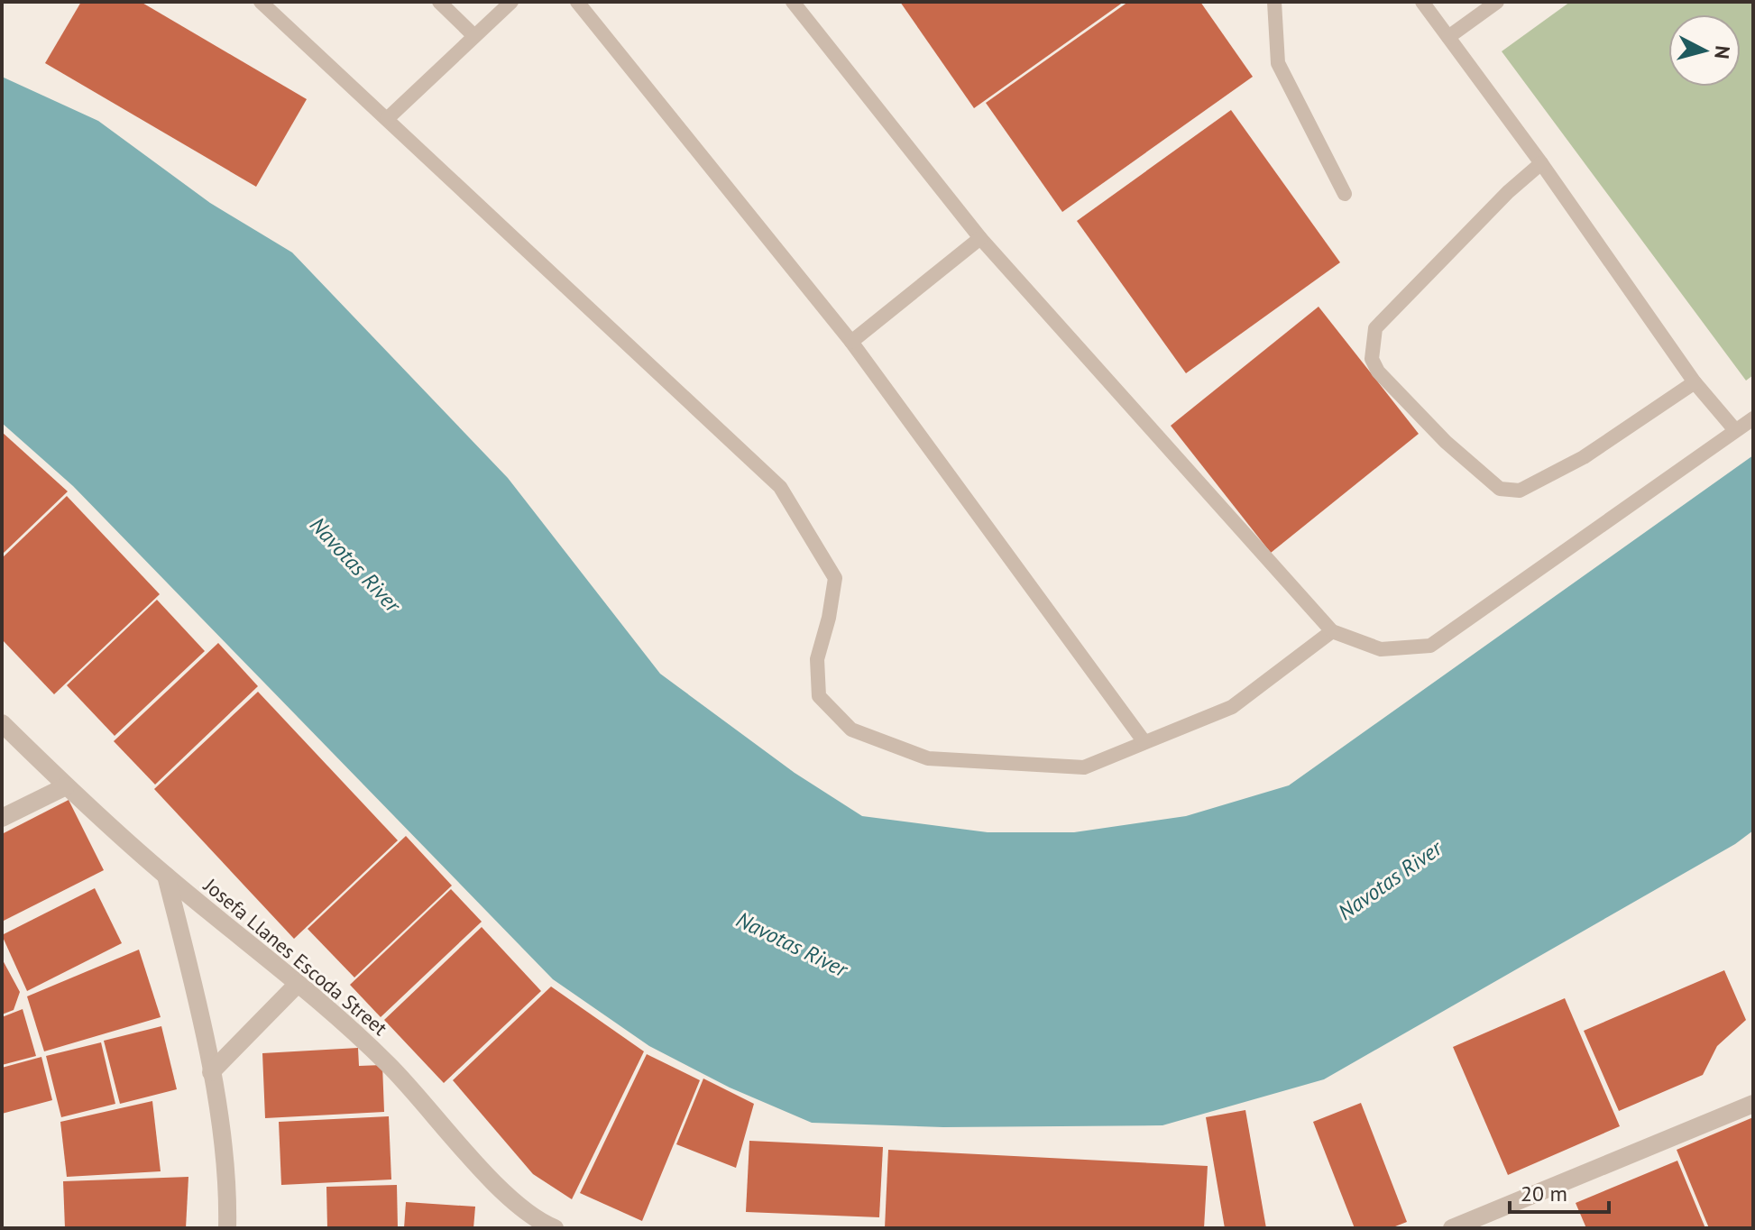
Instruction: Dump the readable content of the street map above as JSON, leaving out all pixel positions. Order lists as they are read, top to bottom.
{
  "streets": {
    "street": ["Josefa Llanes Escoda Street"]
  },
  "water": ["Navotas River"],
  "scale_bar": "20 m",
  "north": "right"
}
